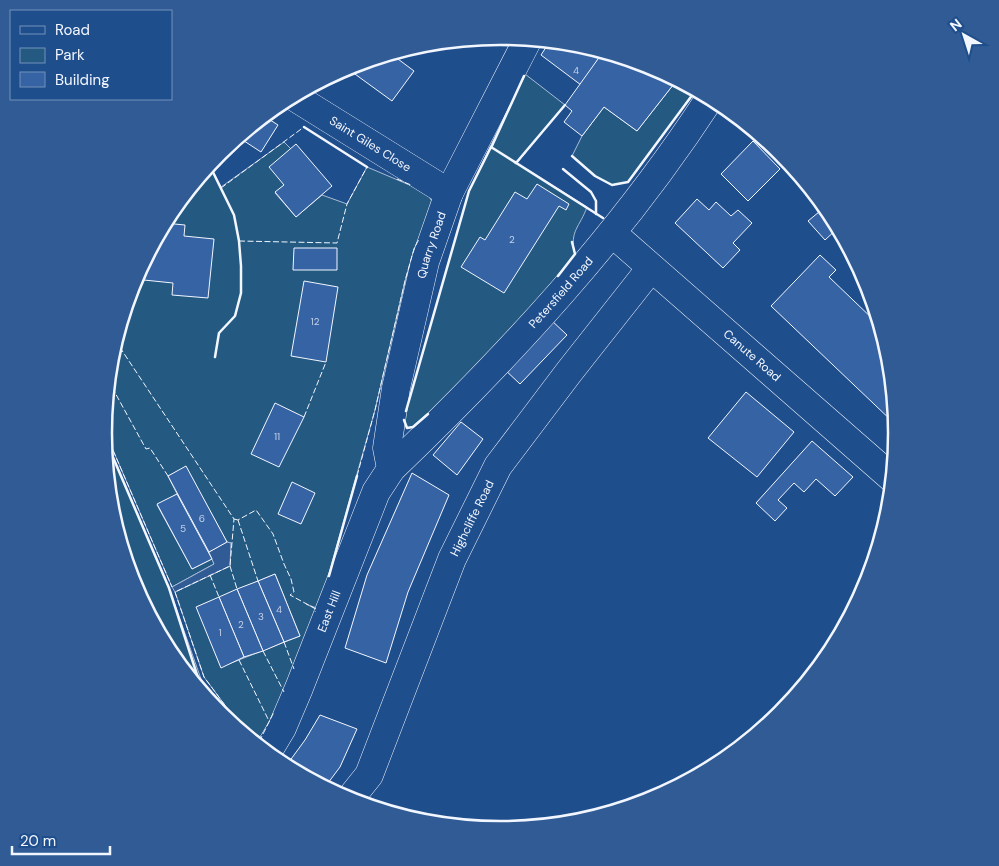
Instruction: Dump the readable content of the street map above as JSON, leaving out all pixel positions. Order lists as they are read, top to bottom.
{
  "streets": {
    "street": [
      "Saint Giles Close",
      "Quarry Road",
      "Petersfield Road",
      "Canute Road",
      "Highcliffe Road",
      "East Hill"
    ]
  },
  "crossings": [
    ["Saint Giles Close", "Quarry Road"],
    ["Quarry Road", "Petersfield Road"],
    ["Quarry Road", "East Hill"],
    ["Petersfield Road", "Canute Road"],
    ["Petersfield Road", "East Hill"],
    ["Canute Road", "Highcliffe Road"]
  ],
  "house_numbers": [
    "4",
    "2",
    "12",
    "11",
    "6",
    "5",
    "4",
    "3",
    "2",
    "1"
  ],
  "legend": ["Road", "Park", "Building"],
  "scale_bar": "20 m",
  "north": "top left"
}
